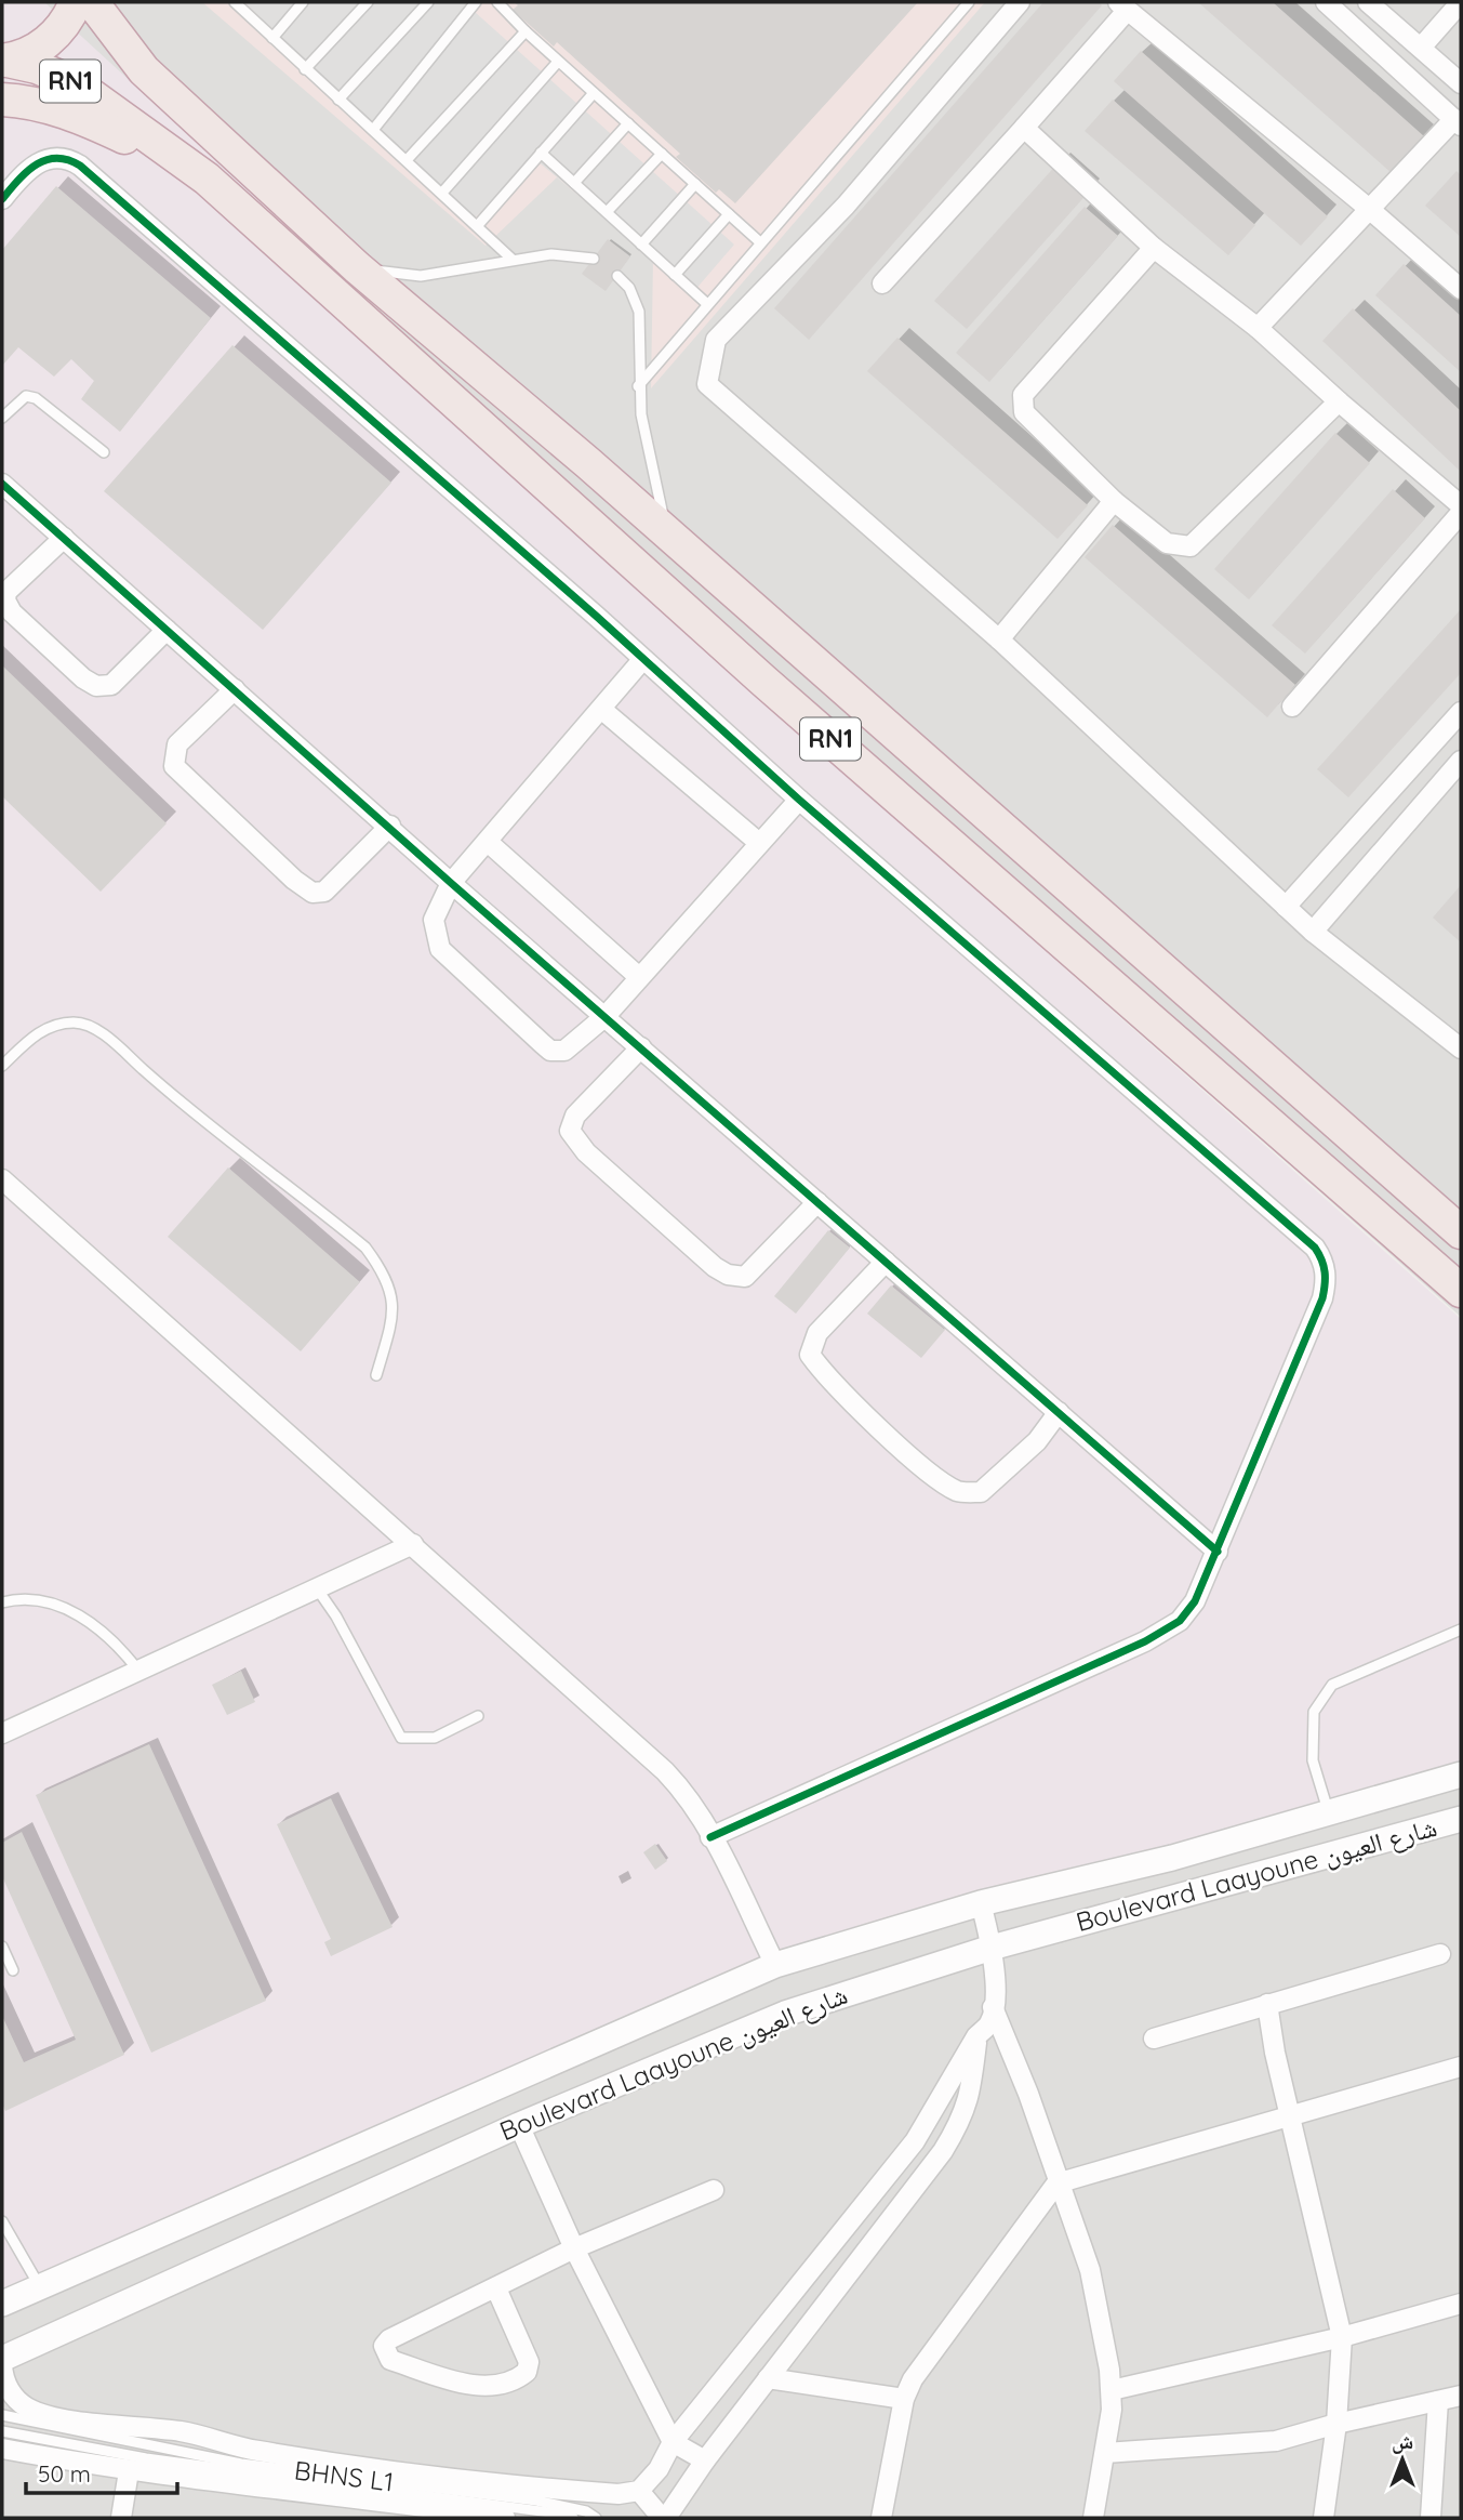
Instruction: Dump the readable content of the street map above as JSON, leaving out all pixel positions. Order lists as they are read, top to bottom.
{
  "streets": {
    "highway": ["RN1"],
    "street": ["Boulevard Laayoune شارع العيون"],
    "lane": ["BHNS L1"]
  },
  "scale_bar": "50 m",
  "north": "top"
}
